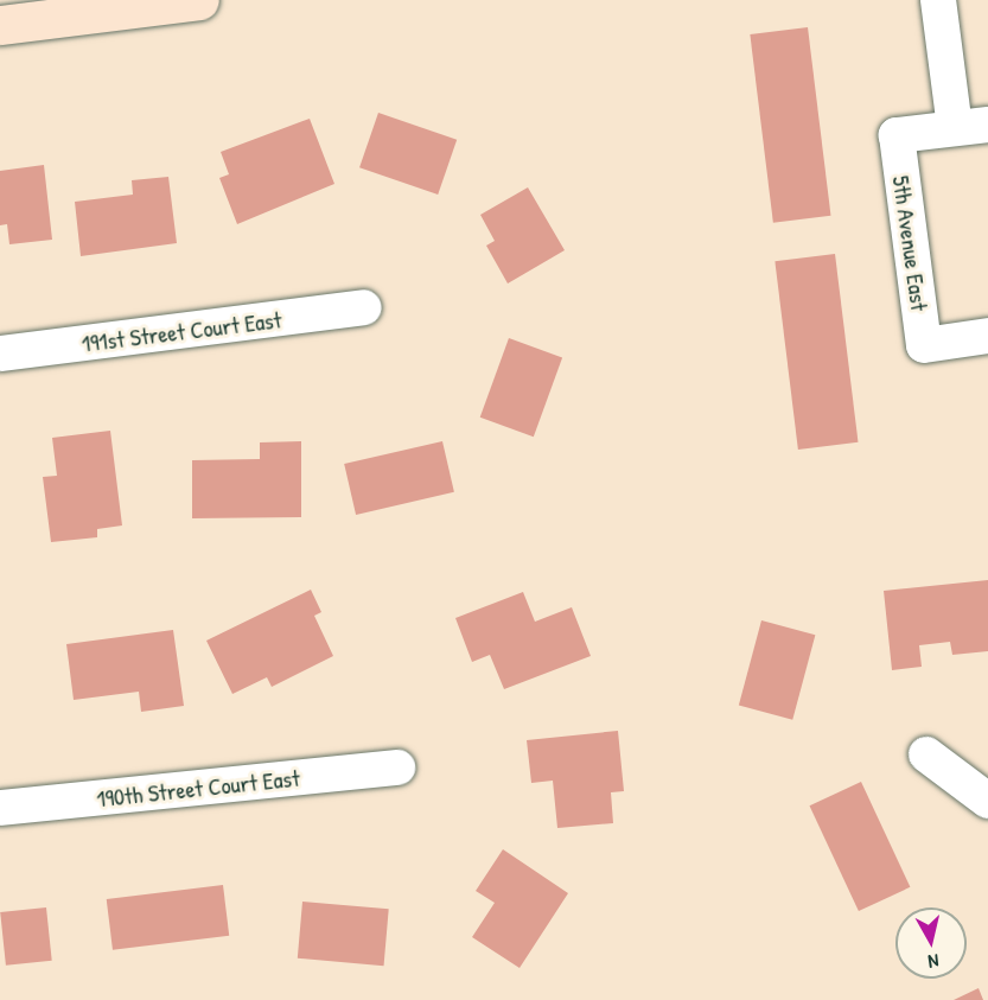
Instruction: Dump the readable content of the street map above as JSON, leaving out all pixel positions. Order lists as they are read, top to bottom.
{
  "streets": {
    "street": ["5th Avenue East", "191st Street Court East", "190th Street Court East"]
  },
  "north": "bottom"
}
